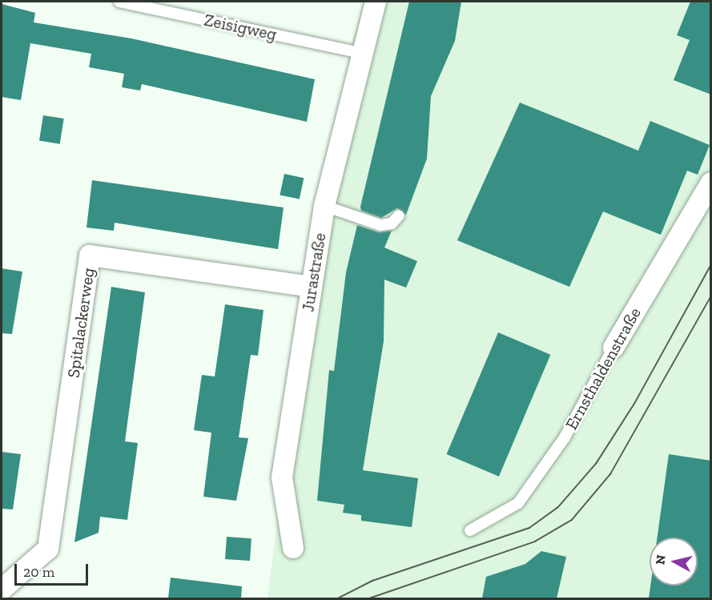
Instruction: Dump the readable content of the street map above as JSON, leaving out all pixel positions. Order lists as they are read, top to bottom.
{
  "streets": {
    "street": ["Jurastraße", "Spitalackerweg", "Ernsthaldenstraße"],
    "lane": ["Zeisigweg"]
  },
  "crossings": [
    ["Zeisigweg", "Jurastraße"],
    ["Jurastraße", "Spitalackerweg"]
  ],
  "scale_bar": "20 m",
  "north": "left"
}
